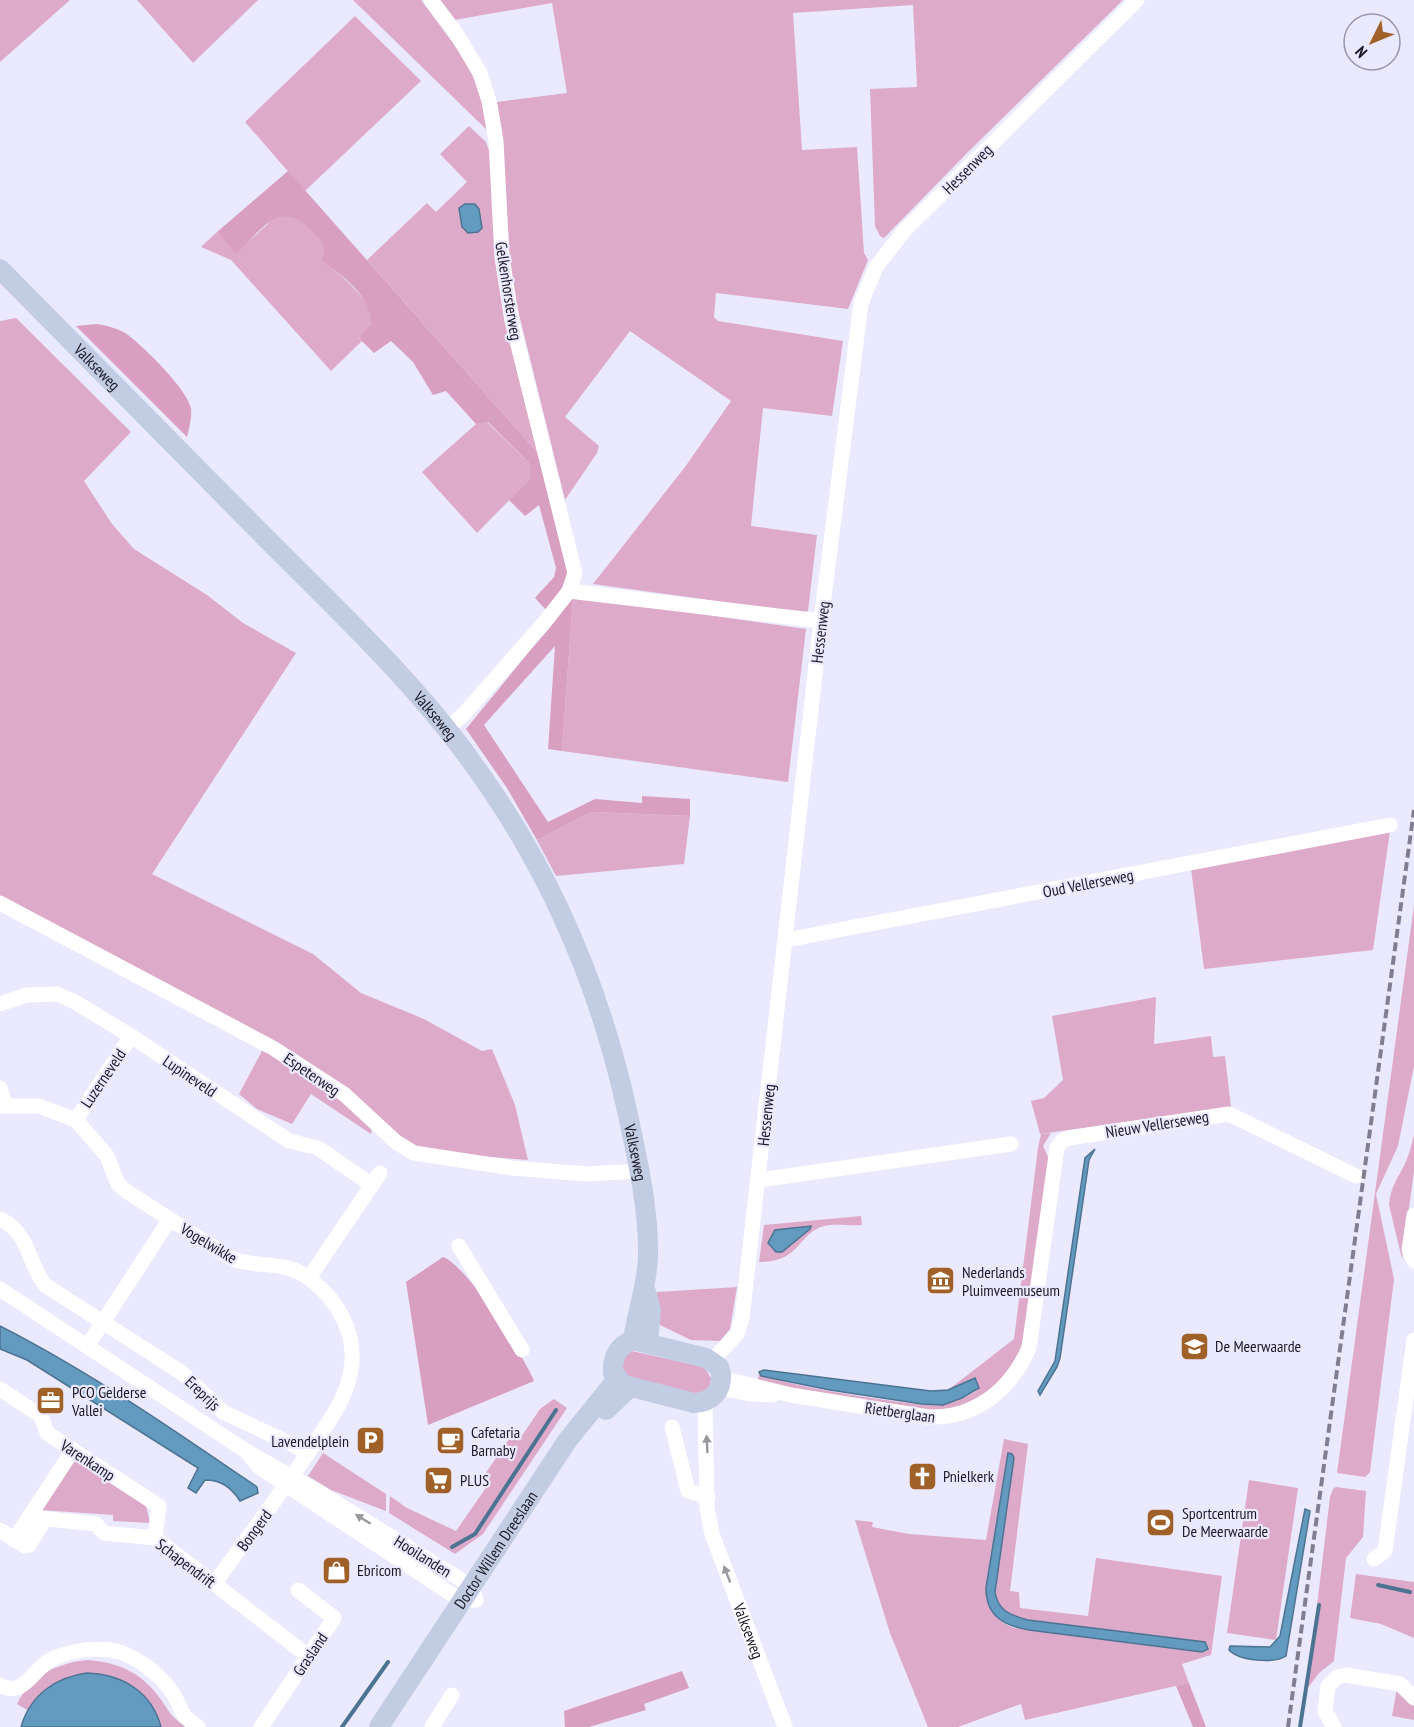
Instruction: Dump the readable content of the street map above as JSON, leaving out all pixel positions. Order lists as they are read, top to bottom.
{
  "streets": {
    "main road": ["Valkseweg", "Doctor Willem Dreeslaan"],
    "street": [
      "Hessenweg",
      "Gelkenhorsterweg",
      "Oud Vellerseweg",
      "Espeterweg",
      "Lupineveld",
      "Luzerneveld",
      "Nieuw Vellerseweg",
      "Vogelwikke",
      "Ereprijs",
      "Rietberglaan",
      "Varenkamp",
      "Bongerd",
      "Hooilanden",
      "Schapendrift",
      "Grasland"
    ]
  },
  "crossings": [
    ["Hessenweg", "Oud Vellerseweg"],
    ["Hessenweg", "Rietberglaan"],
    ["Valkseweg", "Espeterweg"],
    ["Lupineveld", "Luzerneveld"],
    ["Lupineveld", "Vogelwikke"],
    ["Luzerneveld", "Vogelwikke"],
    ["Nieuw Vellerseweg", "Rietberglaan"],
    ["Vogelwikke", "Ereprijs"],
    ["Vogelwikke", "Bongerd"],
    ["Vogelwikke", "Hooilanden"],
    ["Varenkamp", "Schapendrift"],
    ["Bongerd", "Hooilanden"],
    ["Bongerd", "Schapendrift"],
    ["Doctor Willem Dreeslaan", "Hooilanden"],
    ["Schapendrift", "Grasland"]
  ],
  "places": {
    "museum": ["Nederlands Pluimveemuseum"],
    "school or university": ["De Meerwaarde"],
    "office": ["PCO Gelderse Vallei"],
    "parking": ["Lavendelplein"],
    "cafe": ["Cafetaria Barnaby"],
    "church": ["Pnielkerk"],
    "supermarket": ["PLUS"],
    "sports": ["Sportcentrum De Meerwaarde"],
    "shop": ["Ebricom"]
  },
  "north": "bottom left"
}
